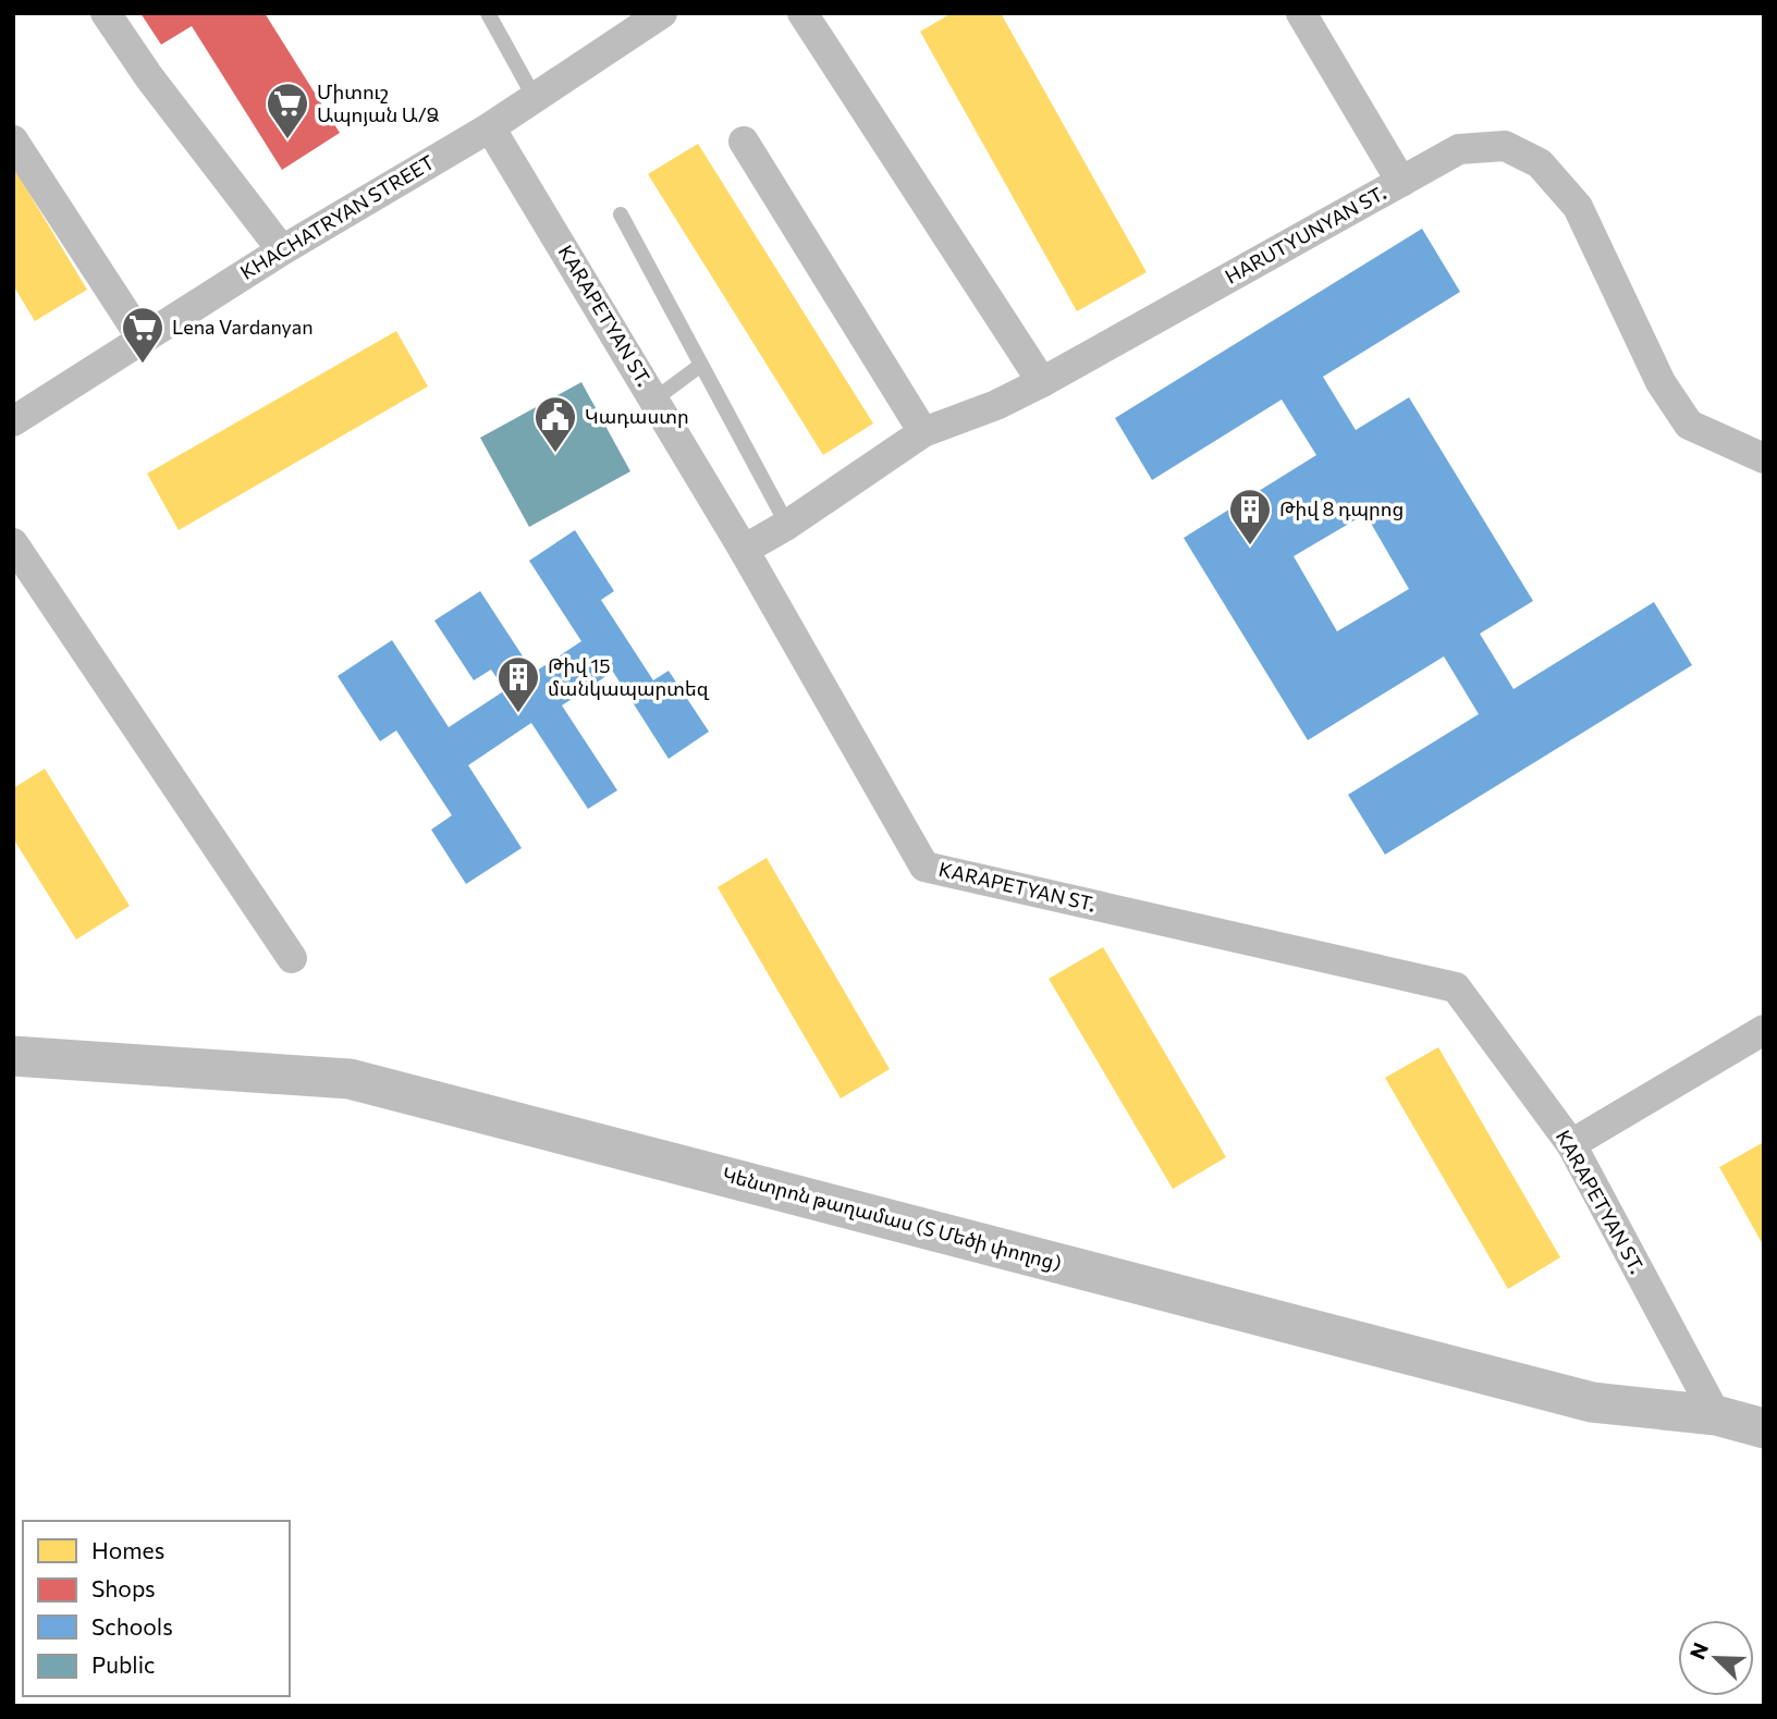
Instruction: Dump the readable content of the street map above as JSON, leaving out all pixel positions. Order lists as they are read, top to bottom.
{
  "streets": {
    "street": [
      "KHACHATRYAN STREET",
      "HARUTYUNYAN ST.",
      "KARAPETYAN ST.",
      "Կենտրոն թաղամաս (Տ Մեծի փողոց)"
    ]
  },
  "crossings": [
    ["KHACHATRYAN STREET", "KARAPETYAN ST."],
    ["HARUTYUNYAN ST.", "KARAPETYAN ST."],
    ["KARAPETYAN ST.", "Կենտրոն թաղամաս (Տ Մեծի փողոց)"]
  ],
  "places": {
    "supermarket": ["Միտուշ Ապոյան Ա/Ձ", "Lena Vardanyan"],
    "public building": ["Կադաստր"],
    "building": ["Թիվ 8 դպրոց", "Թիվ 15 մանկապարտեզ"]
  },
  "legend": [
    "Homes",
    "Shops",
    "Schools",
    "Public"
  ],
  "north": "top left"
}
